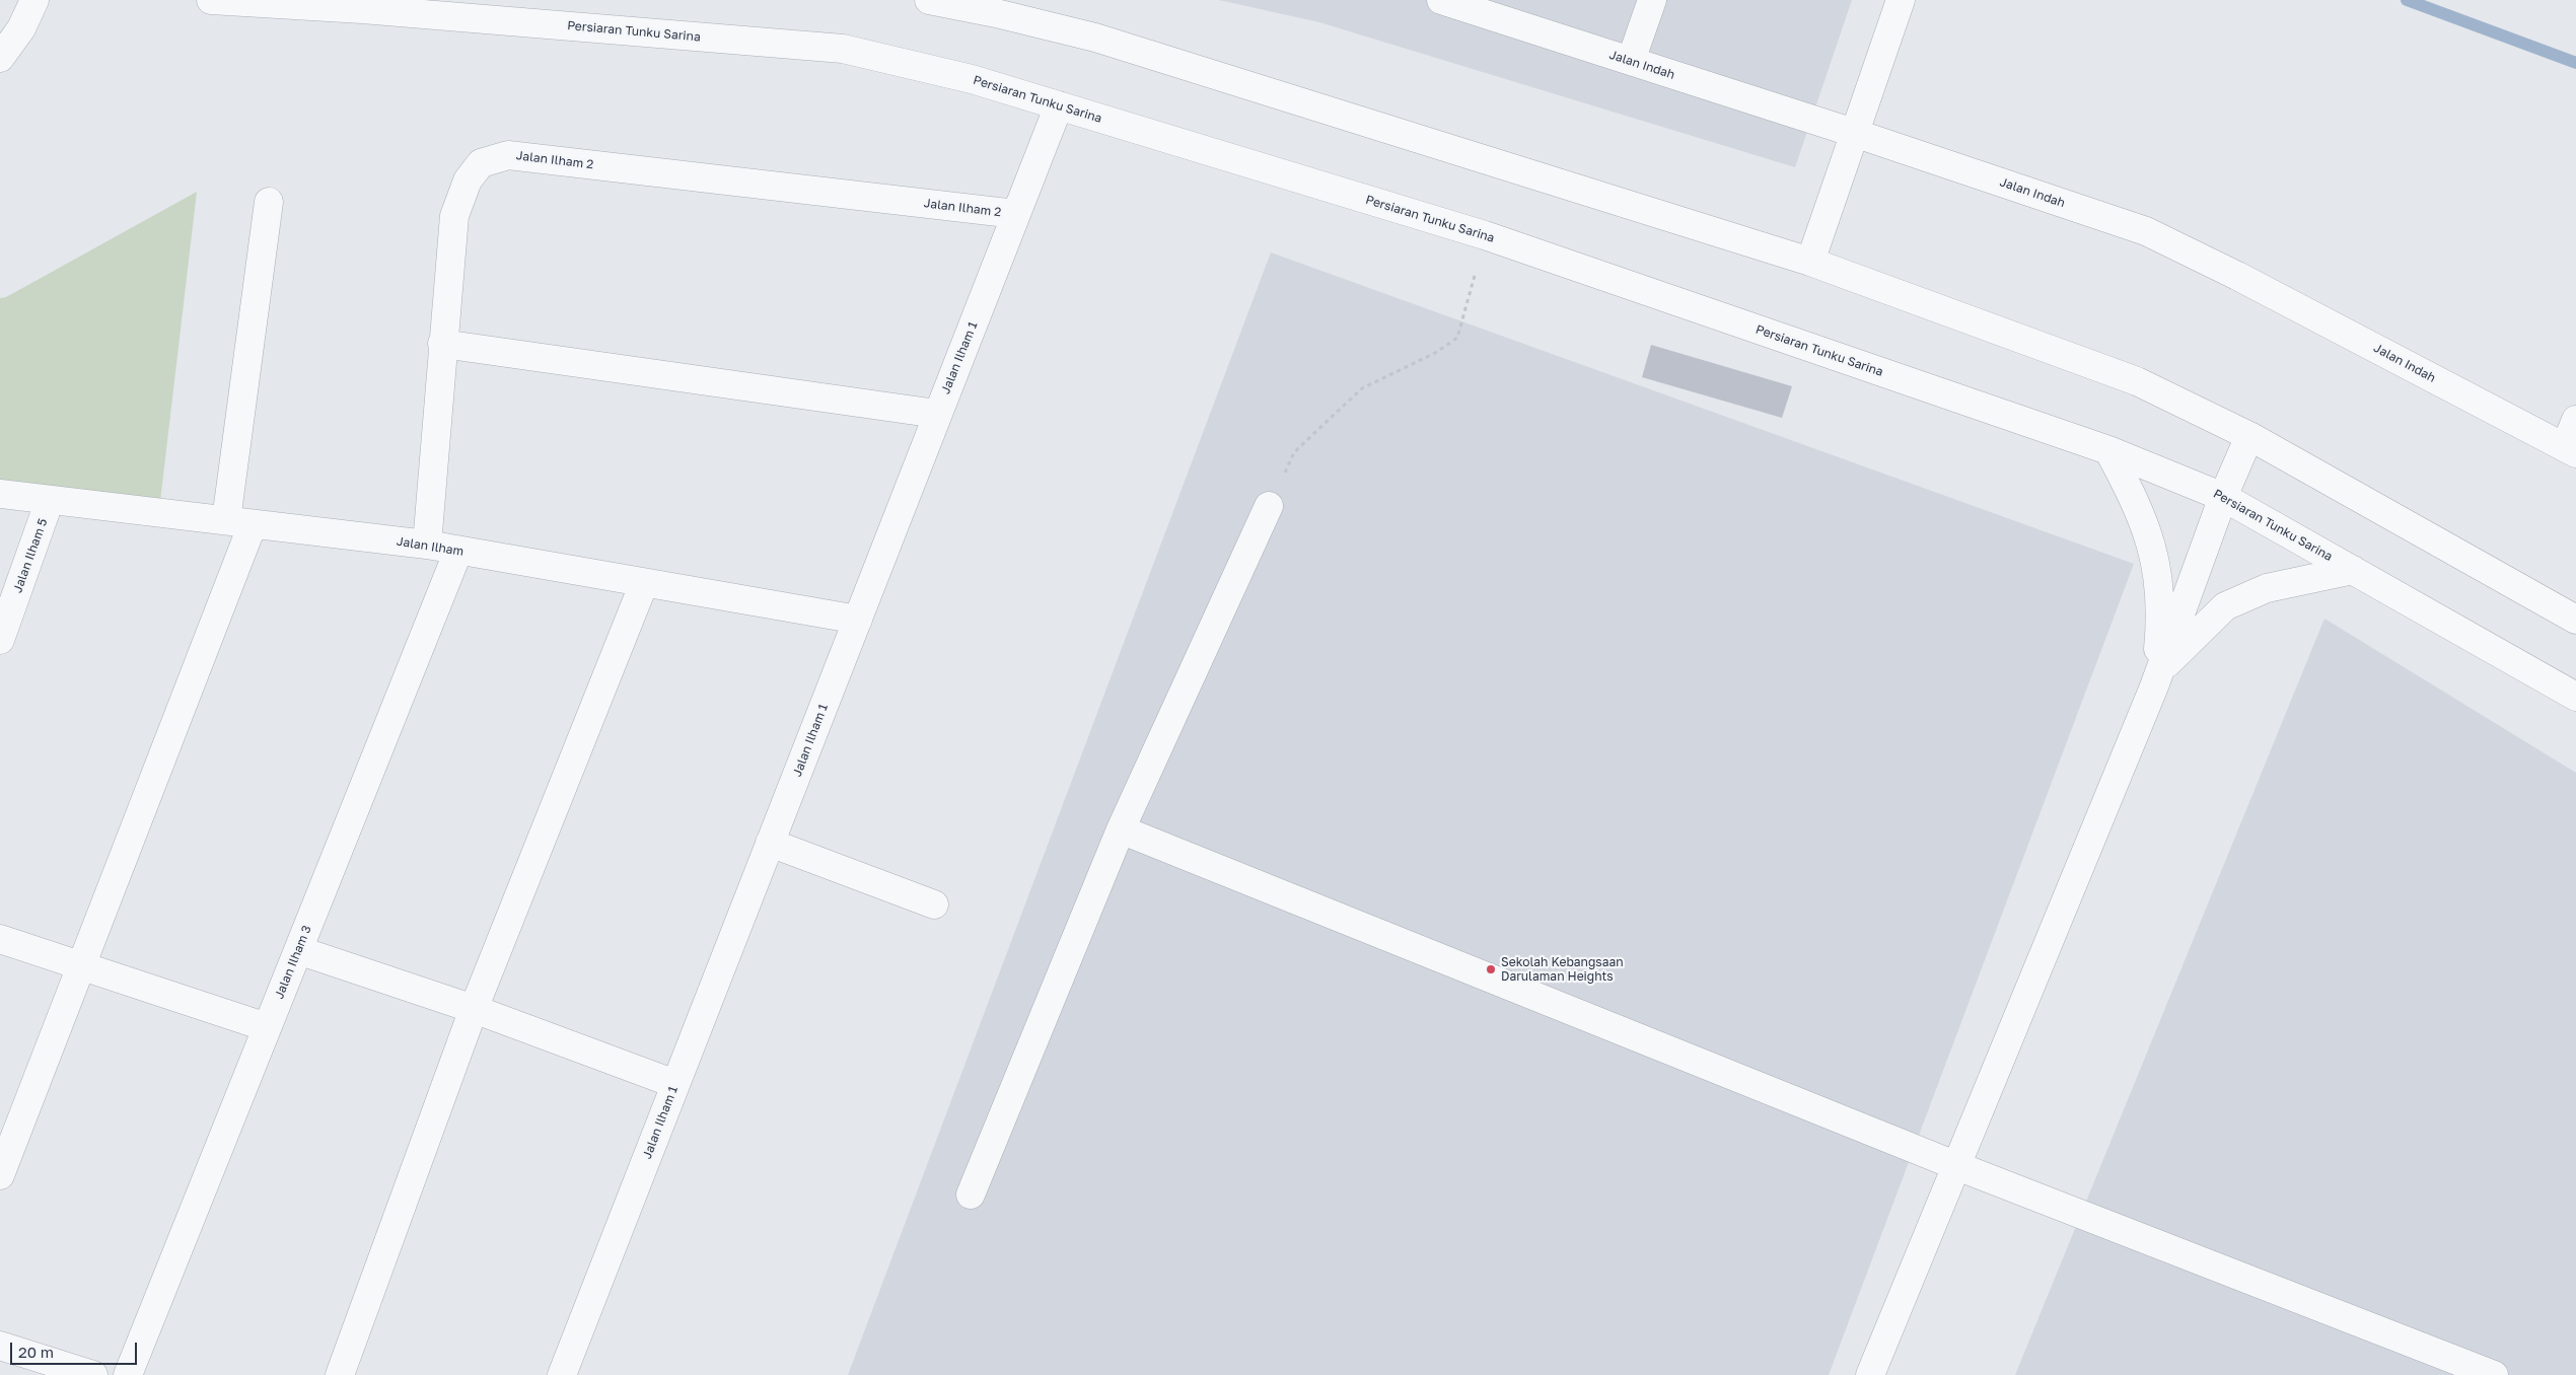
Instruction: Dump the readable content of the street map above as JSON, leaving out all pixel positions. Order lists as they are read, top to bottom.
{
  "streets": {
    "street": [
      "Persiaran Tunku Sarina",
      "Jalan Indah",
      "Jalan Ilham 2",
      "Jalan Ilham 1",
      "Jalan Ilham",
      "Jalan Ilham 5",
      "Jalan Ilham 3"
    ]
  },
  "crossings": [
    ["Persiaran Tunku Sarina", "Jalan Ilham 1"],
    ["Jalan Ilham 2", "Jalan Ilham 1"],
    ["Jalan Ilham 2", "Jalan Ilham"],
    ["Jalan Ilham 1", "Jalan Ilham"],
    ["Jalan Ilham", "Jalan Ilham 5"],
    ["Jalan Ilham", "Jalan Ilham 3"]
  ],
  "places": ["Sekolah Kebangsaan Darulaman Heights"],
  "scale_bar": "20 m"
}
